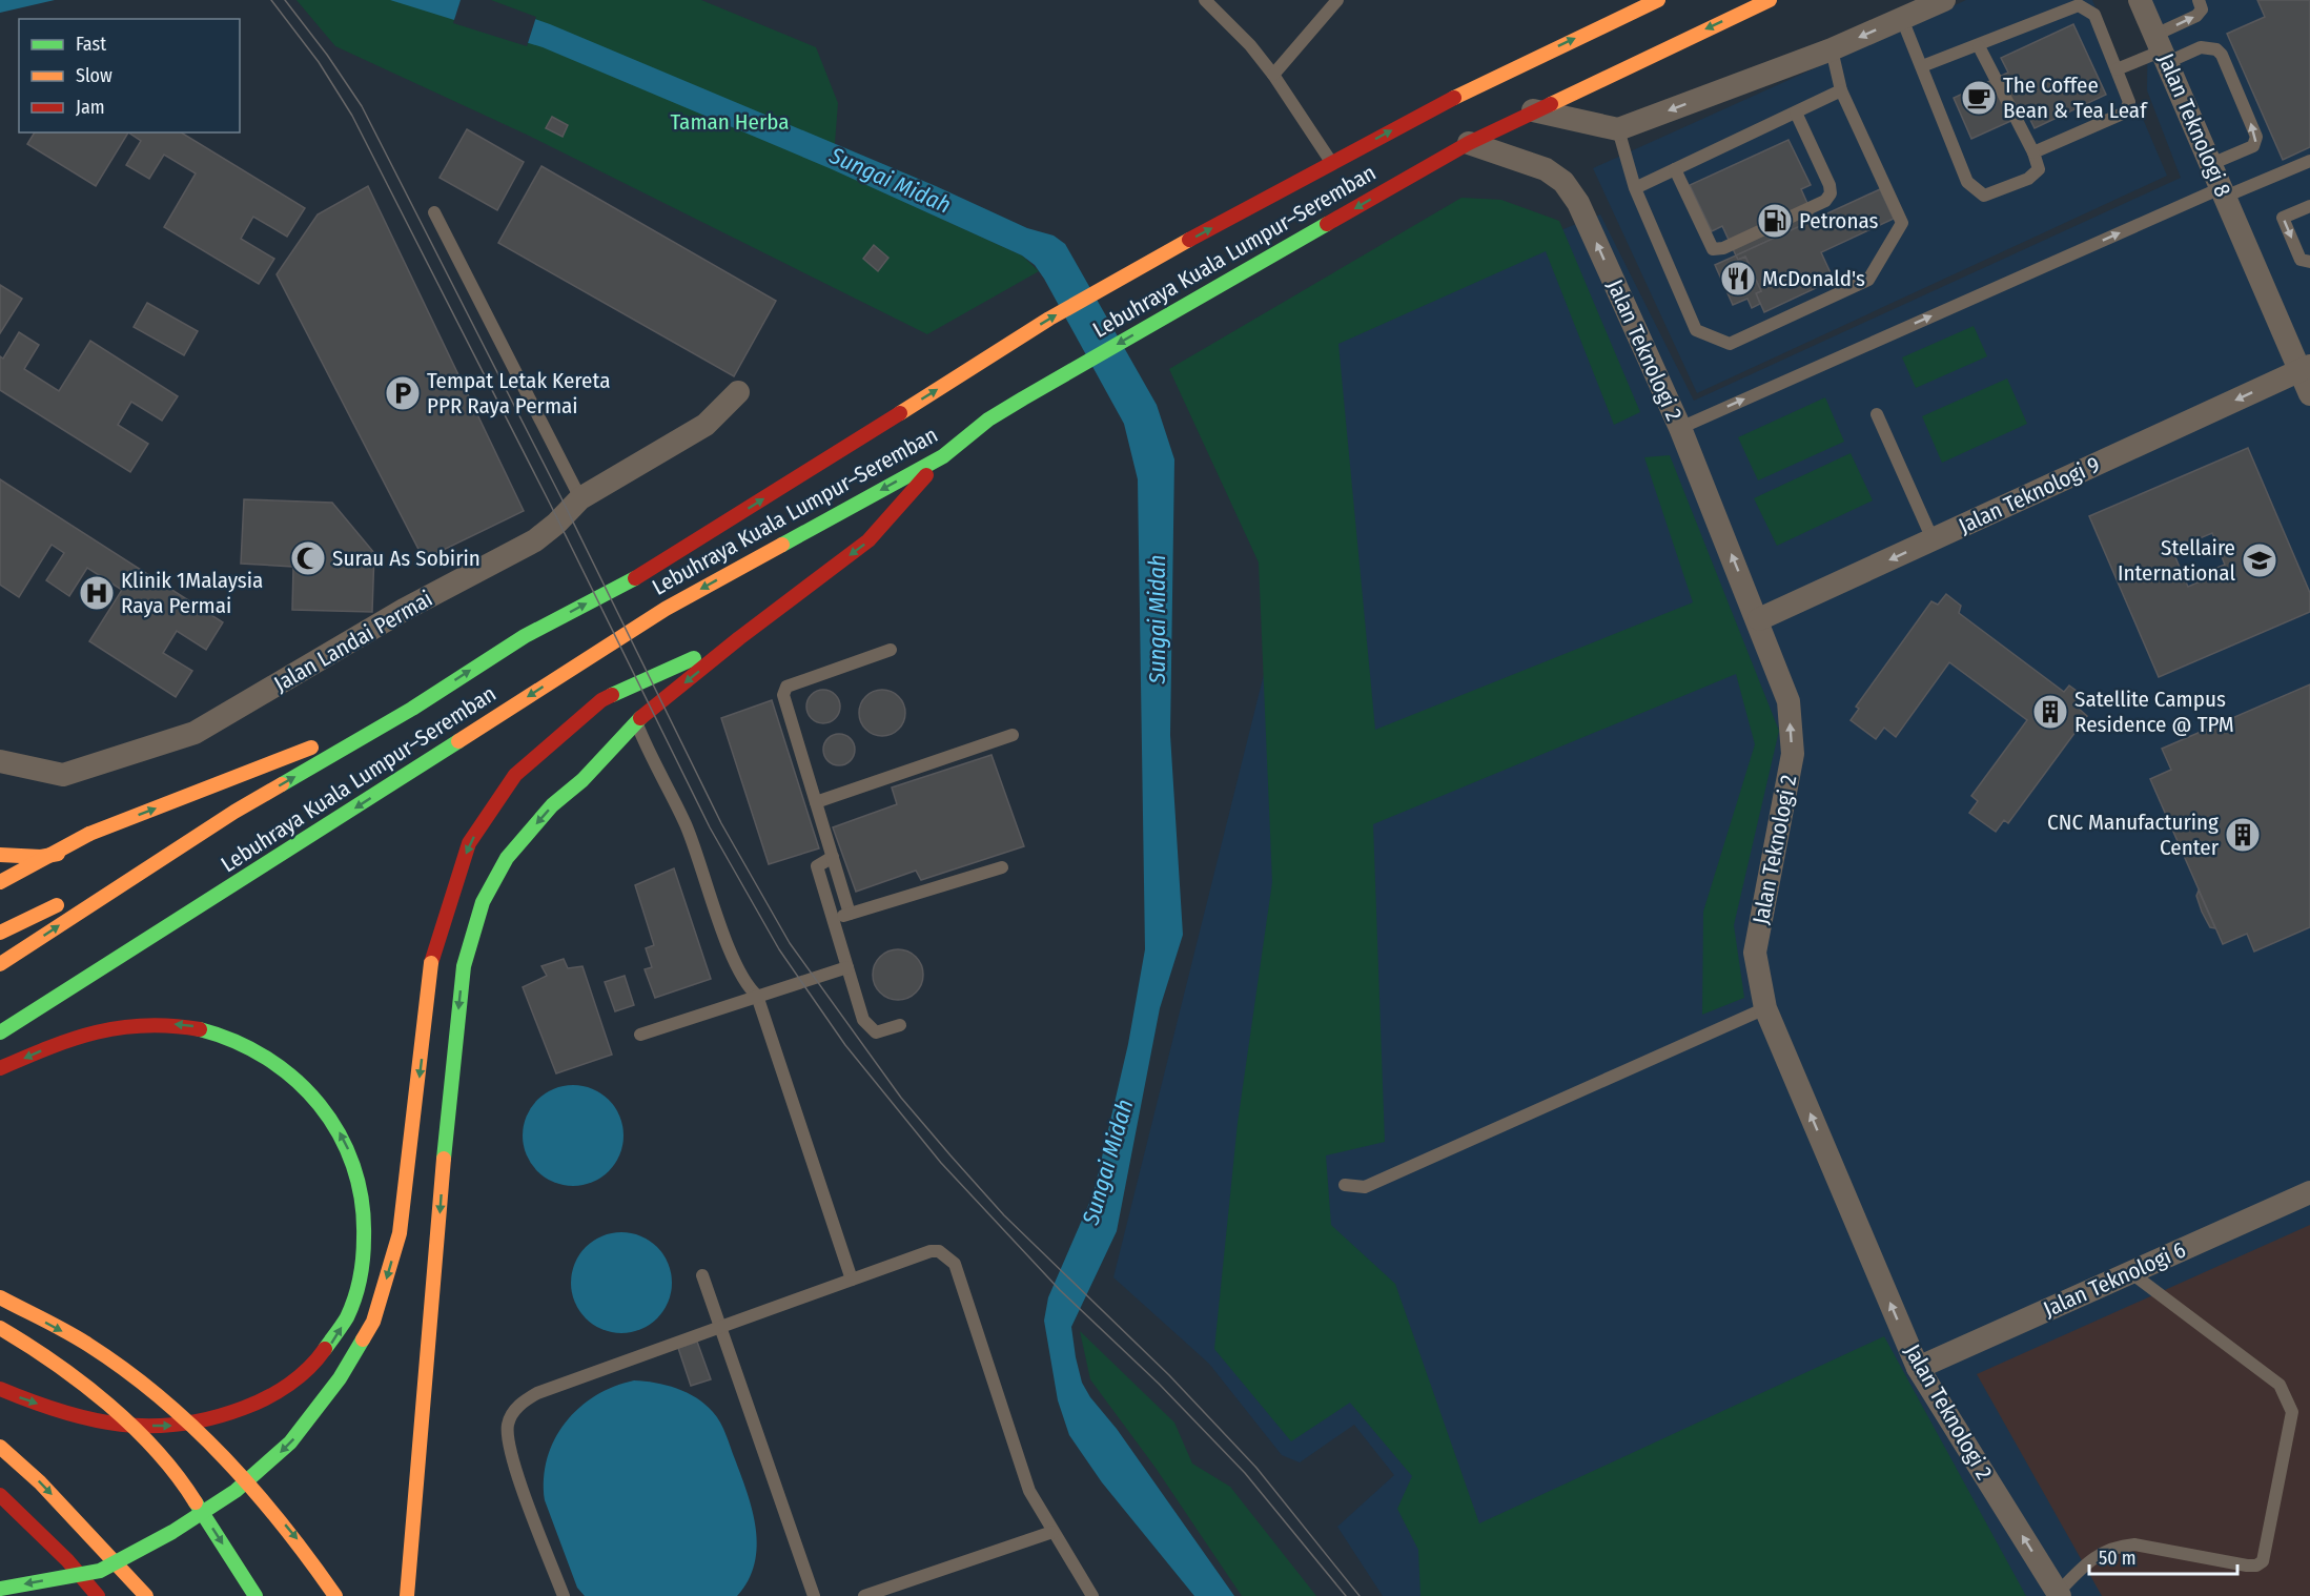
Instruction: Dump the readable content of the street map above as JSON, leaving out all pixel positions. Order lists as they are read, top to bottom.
{
  "streets": {
    "highway": ["Lebuhraya Kuala Lumpur–Seremban"],
    "street": [
      "Jalan Teknologi 8",
      "Jalan Teknologi 2",
      "Jalan Teknologi 9",
      "Jalan Landai Permai",
      "Jalan Teknologi 6"
    ]
  },
  "crossings": [
    ["Jalan Teknologi 8", "Jalan Teknologi 9"],
    ["Lebuhraya Kuala Lumpur–Seremban", "Jalan Teknologi 2"],
    ["Jalan Teknologi 2", "Jalan Teknologi 9"],
    ["Jalan Teknologi 2", "Jalan Teknologi 6"]
  ],
  "one_way": ["Jalan Teknologi 2", "Jalan Teknologi 9"],
  "water": ["Sungai Midah"],
  "parks": ["Taman Herba"],
  "places": {
    "cafe": ["The Coffee Bean & Tea Leaf"],
    "fuel station": ["Petronas"],
    "restaurant": ["McDonald's"],
    "parking": ["Tempat Letak Kereta PPR Raya Permai"],
    "mosque": ["Surau As Sobirin"],
    "school or university": ["Stellaire International"],
    "hospital": ["Klinik 1Malaysia Raya Permai"],
    "building": ["Satellite Campus Residence @ TPM", "CNC Manufacturing Center"]
  },
  "legend": ["Fast", "Slow", "Jam"],
  "scale_bar": "50 m"
}
